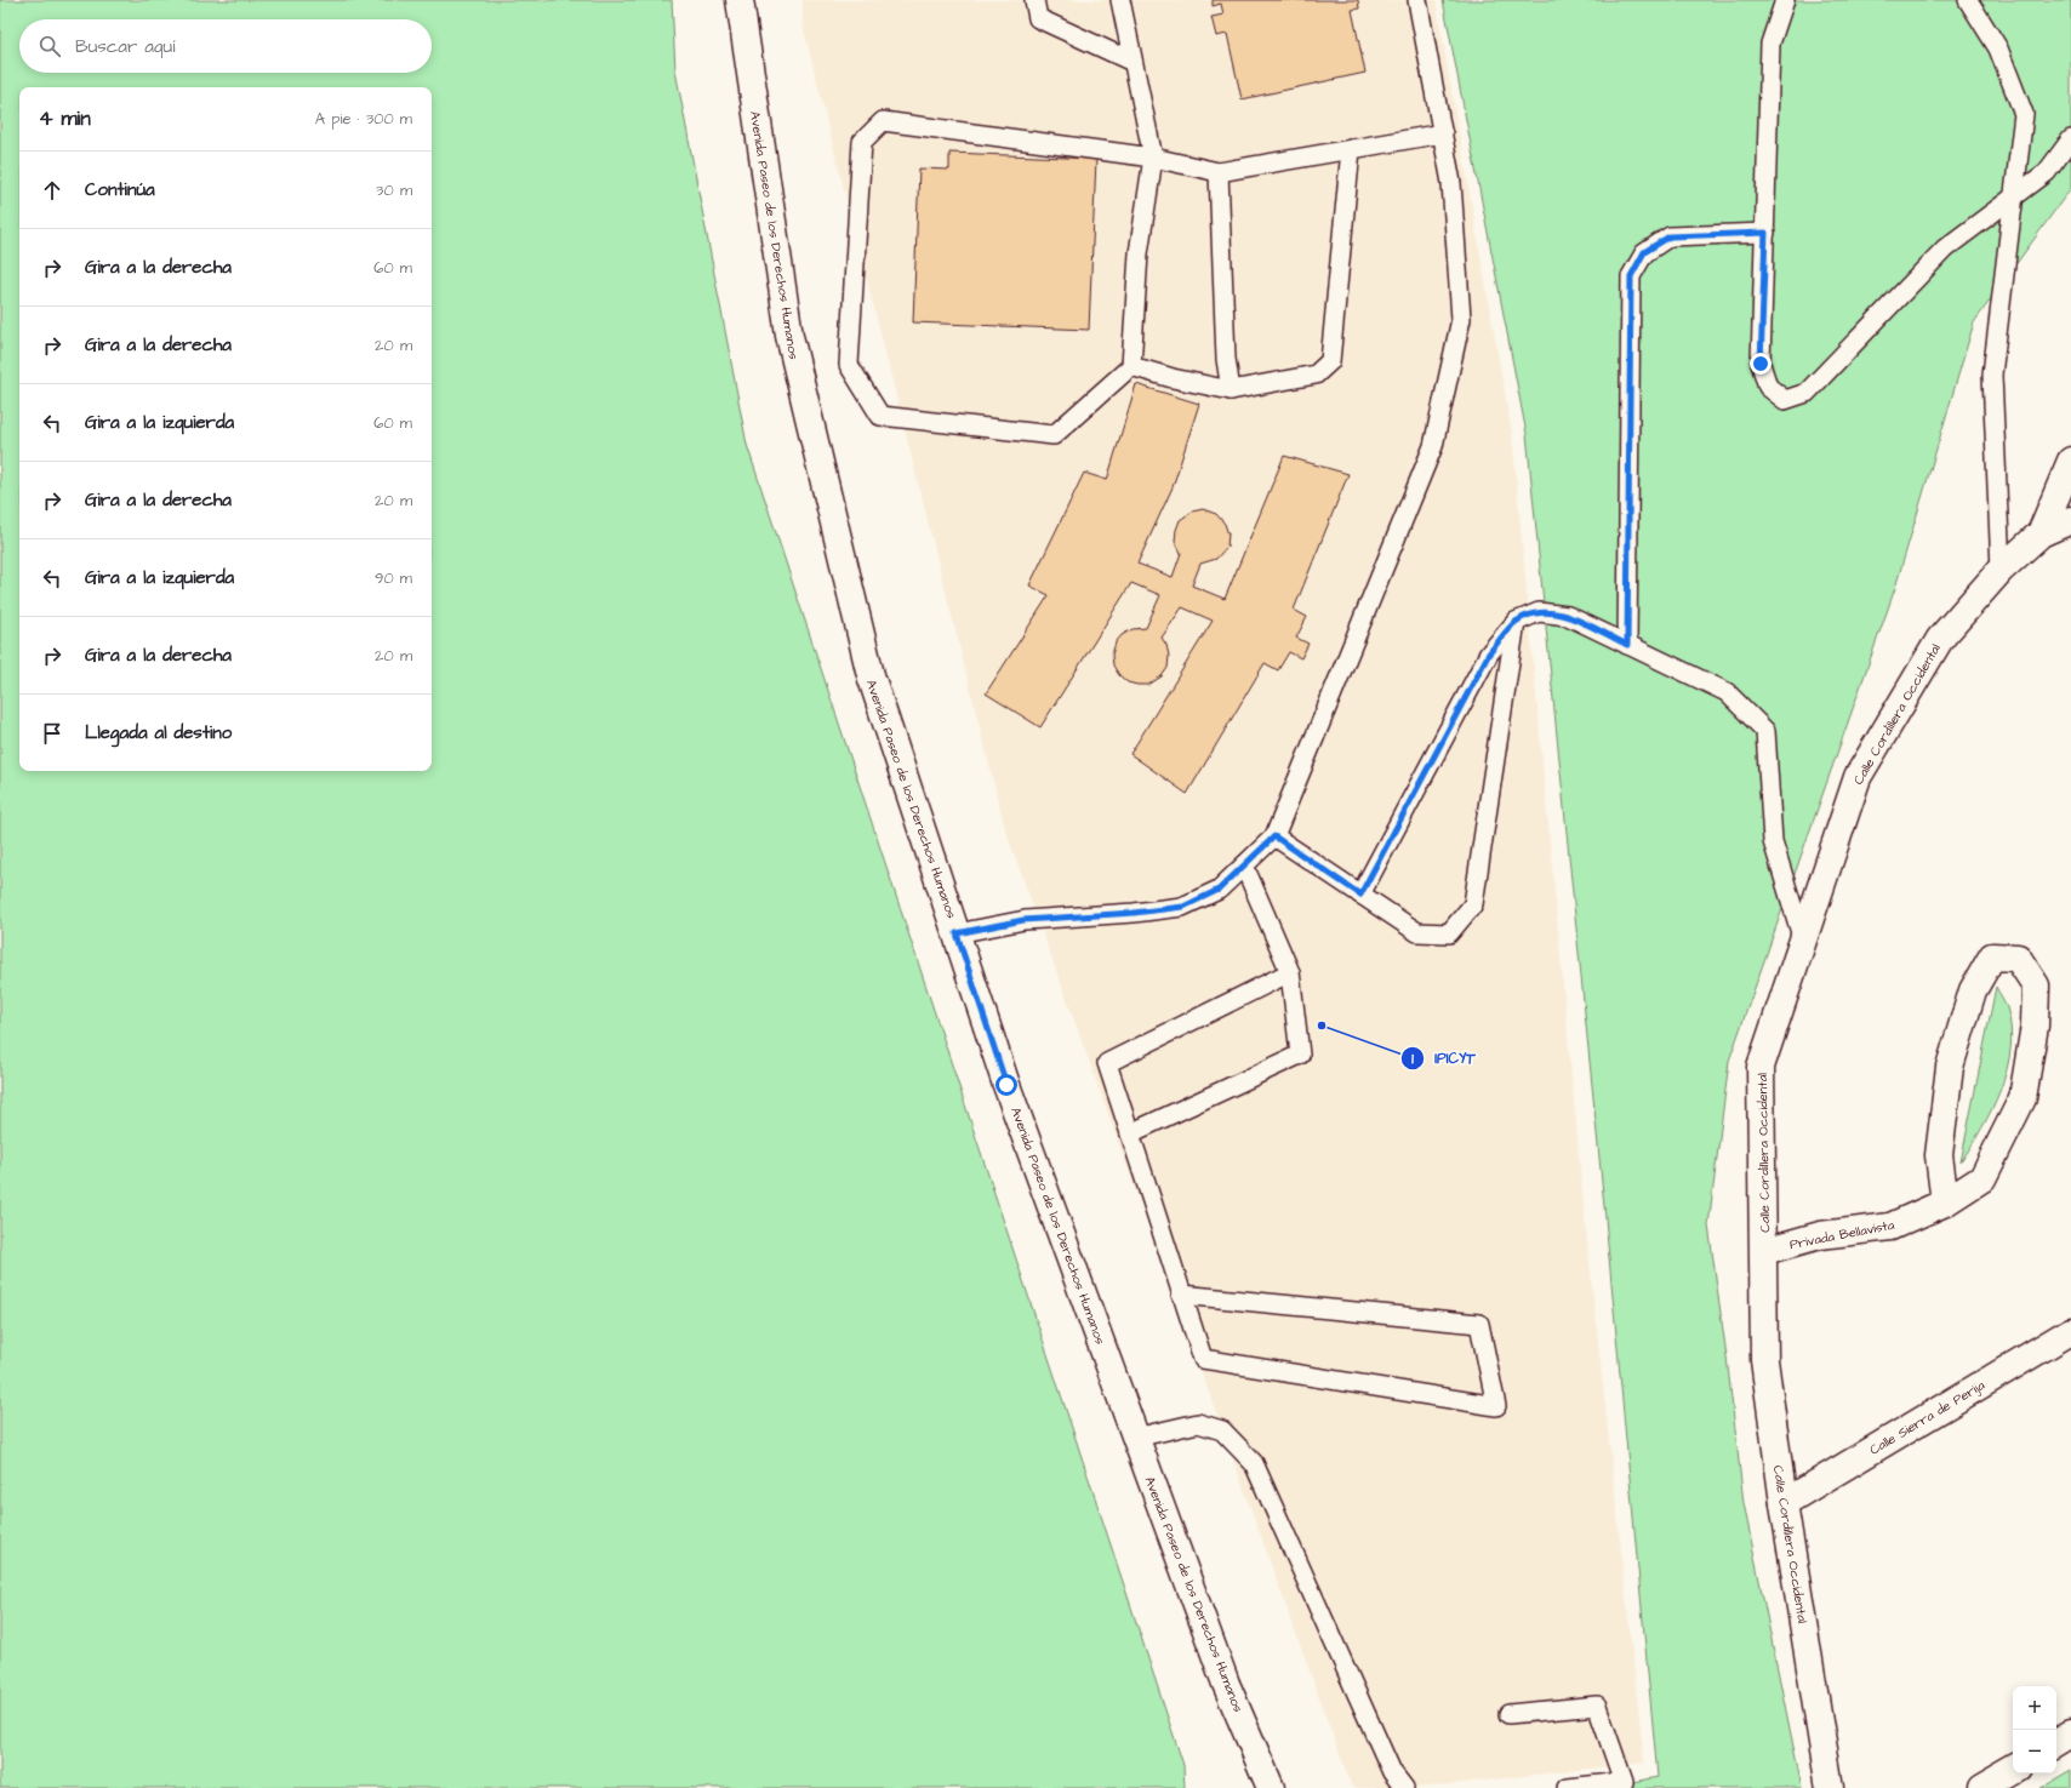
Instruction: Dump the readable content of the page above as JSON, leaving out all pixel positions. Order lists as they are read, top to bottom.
{
  "streets": {
    "street": [
      "Avenida Paseo de los Derechos Humanos",
      "Calle Cordillera Occidental",
      "Privada Bellavista",
      "Calle Sierra de Perija"
    ]
  },
  "crossings": [
    ["Calle Cordillera Occidental", "Privada Bellavista"],
    ["Calle Cordillera Occidental", "Calle Sierra de Perija"]
  ],
  "places": ["IPICYT"],
  "page": {
    "search": "Buscar aquí",
    "heading": ["4 min", "A pie · 300 m"],
    "list": [
      ["Continúa", "30 m"],
      ["Gira a la derecha", "60 m"],
      ["Gira a la derecha", "20 m"],
      ["Gira a la izquierda", "60 m"],
      ["Gira a la derecha", "20 m"],
      ["Gira a la izquierda", "90 m"],
      ["Gira a la derecha", "20 m"],
      "Llegada al destino"
    ],
    "map_buttons": ["+", "−"]
  }
}
